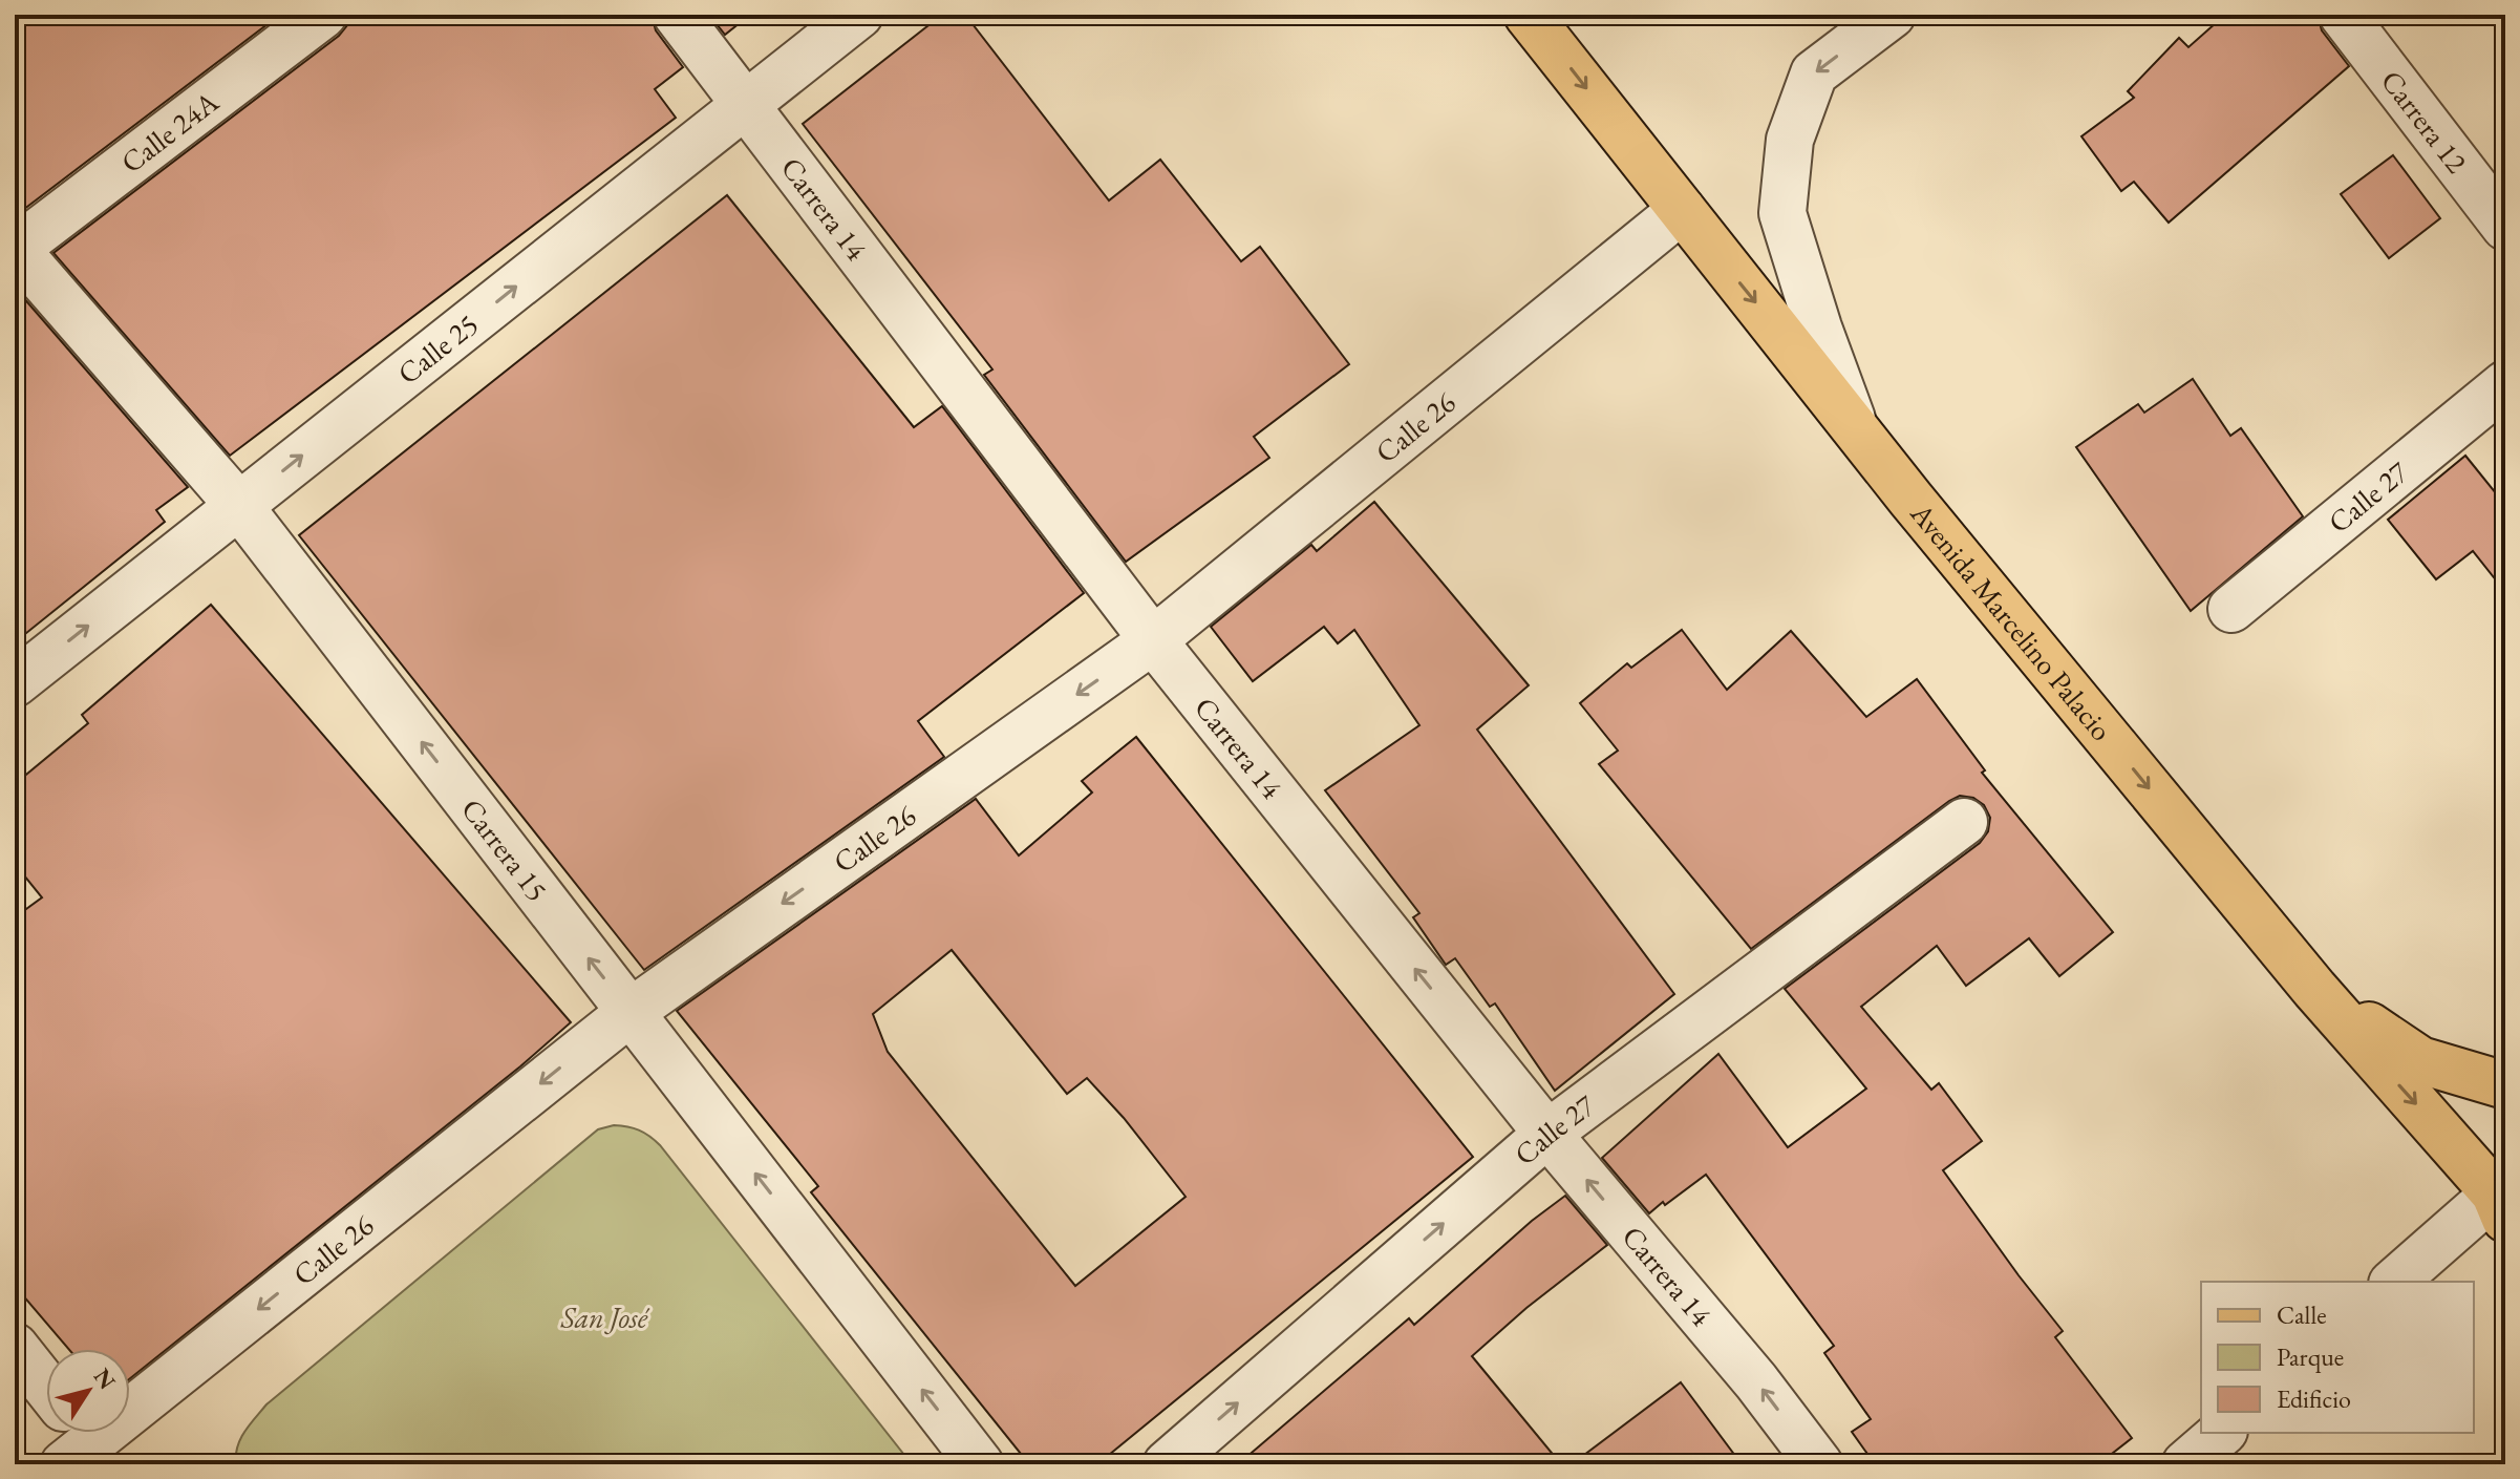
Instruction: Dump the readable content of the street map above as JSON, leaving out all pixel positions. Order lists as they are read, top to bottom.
{
  "streets": {
    "main road": ["Avenida Marcelino Palacio"],
    "street": [
      "Carrera 12",
      "Calle 24A",
      "Carrera 14",
      "Calle 25",
      "Calle 26",
      "Calle 27",
      "Carrera 15"
    ]
  },
  "crossings": [
    ["Calle 24A", "Carrera 15"],
    ["Carrera 14", "Calle 25"],
    ["Carrera 14", "Calle 26"],
    ["Carrera 14", "Calle 27"],
    ["Calle 25", "Carrera 15"],
    ["Calle 26", "Avenida Marcelino Palacio"],
    ["Calle 26", "Carrera 15"]
  ],
  "one_way": [
    "Carrera 14",
    "Calle 25",
    "Calle 26",
    "Calle 27",
    "Avenida Marcelino Palacio",
    "Carrera 15"
  ],
  "parks": ["San José"],
  "legend": ["Calle", "Parque", "Edificio"],
  "north": "top right"
}
